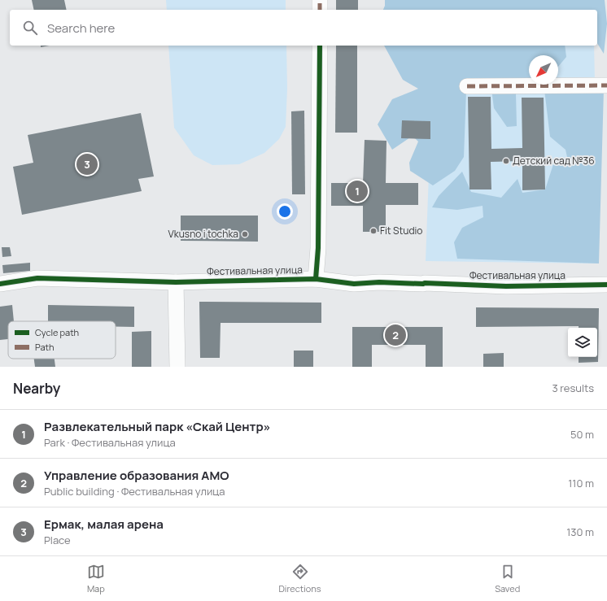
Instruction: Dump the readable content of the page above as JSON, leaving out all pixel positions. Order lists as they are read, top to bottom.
{
  "streets": {
    "street": ["Фестивальная улица"]
  },
  "places": ["Детский сад №36", "Fit Studio", "Vkusno i tochka"],
  "legend": ["Cycle path", "Path"],
  "north": "bottom left",
  "page": {
    "search": "Search here",
    "pins": ["3", "1", "2"],
    "heading": ["Nearby", "3 results"],
    "list": [
      {
        "mark": "1",
        "name": "Развлекательный парк «Скай Центр»",
        "note": "Park · Фестивальная улица",
        "value": "50 m"
      },
      {
        "mark": "2",
        "name": "Управление образования АМО",
        "note": "Public building · Фестивальная улица",
        "value": "110 m"
      },
      {
        "mark": "3",
        "name": "Ермак, малая арена",
        "note": "Place",
        "value": "130 m"
      }
    ],
    "nav": ["Map", "Directions", "Saved"]
  }
}
